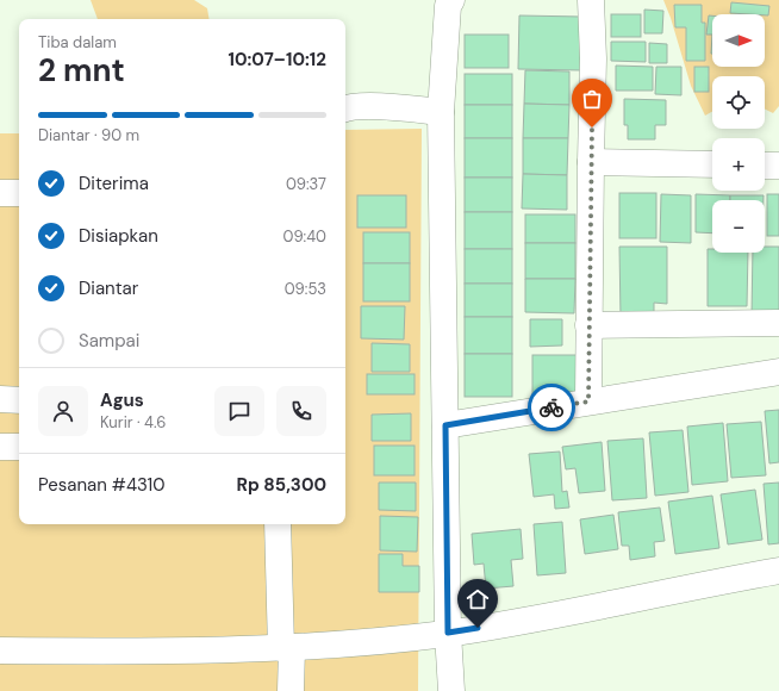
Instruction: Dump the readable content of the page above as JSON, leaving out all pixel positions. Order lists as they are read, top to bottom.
{
  "north": "right",
  "page": {
    "map_buttons": ["+", "−"],
    "heading": ["2 mnt", "Tiba dalam", "10:07–10:12"],
    "panel": [
      "Agus",
      "Kurir · 4.6",
      "Pesanan #4310",
      "Rp 85,300"
    ],
    "bar": "Diantar · 90 m",
    "list": [
      ["Diterima", "09:37"],
      ["Disiapkan", "09:40"],
      ["Diantar", "09:53"],
      "Sampai"
    ]
  }
}
